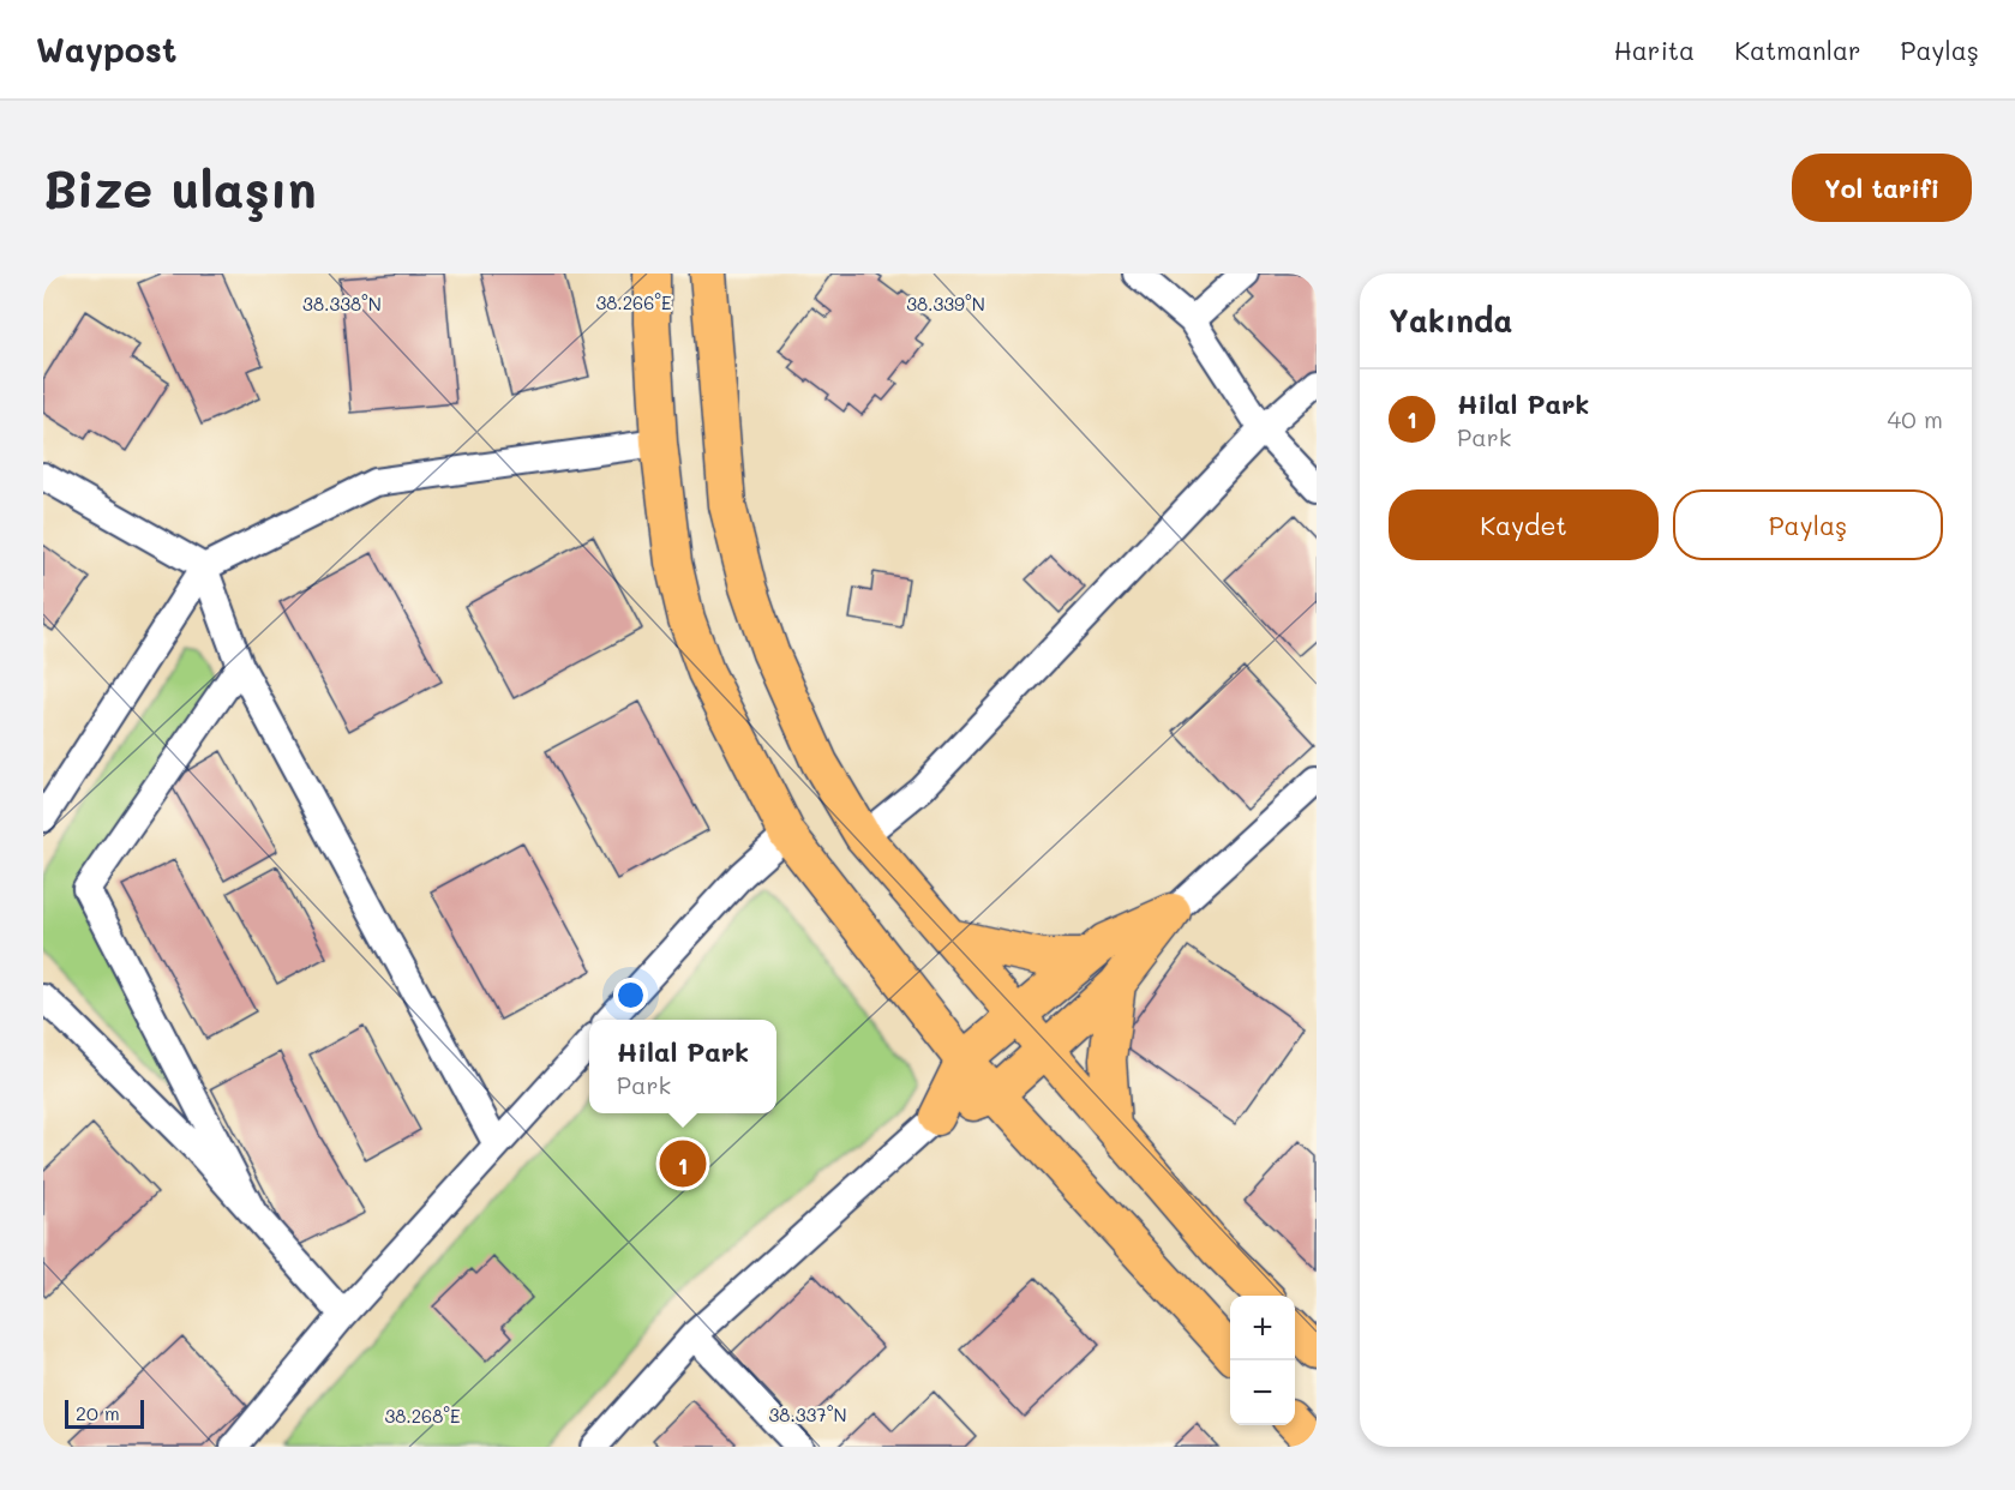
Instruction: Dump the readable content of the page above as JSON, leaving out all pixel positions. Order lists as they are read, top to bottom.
{
  "scale_bar": "20 m",
  "page": {
    "header": "Waypost",
    "nav": ["Harita", "Katmanlar", "Paylaş"],
    "buttons": [
      "Yol tarifi",
      ["Kaydet", "Paylaş"]
    ],
    "title": "Bize ulaşın",
    "heading": "Yakında",
    "list": [
      {
        "mark": "1",
        "name": "Hilal Park",
        "note": "Park",
        "value": "40 m"
      }
    ],
    "popup": ["Hilal Park", "Park"],
    "pins": "1",
    "map_buttons": ["+", "−"],
    "scale": "20 m"
  },
  "coordinates": [
    "38.266°E",
    "38.338°N",
    "38.339°N",
    "38.337°N",
    "38.268°E"
  ]
}
